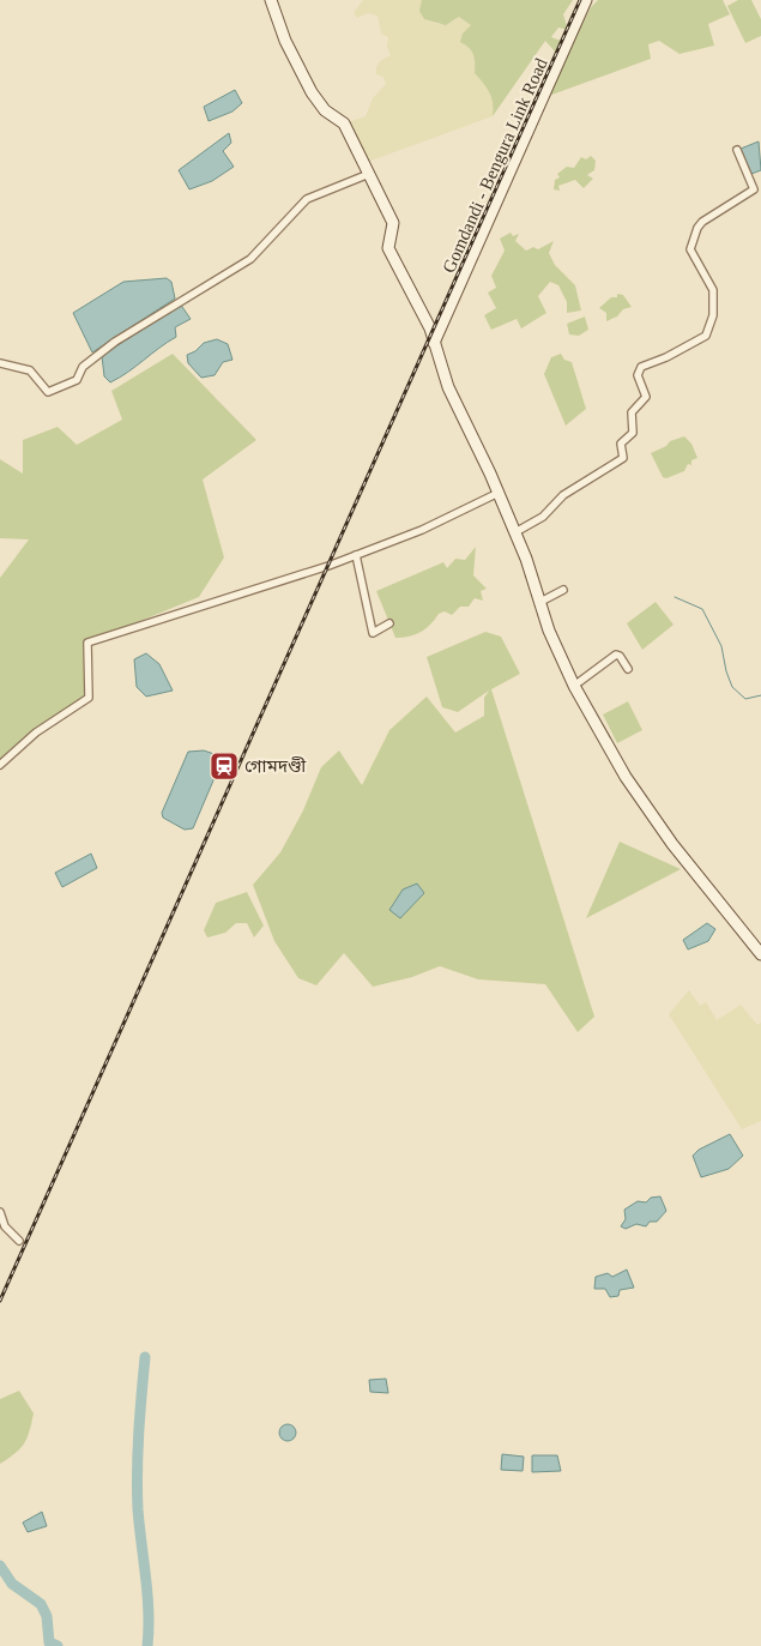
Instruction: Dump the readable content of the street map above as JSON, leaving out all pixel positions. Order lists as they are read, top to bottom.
{
  "streets": {
    "main road": ["Gomdandi - Bengura Link Road"]
  },
  "places": {
    "station": ["গোমদণ্ডী"]
  }
}
